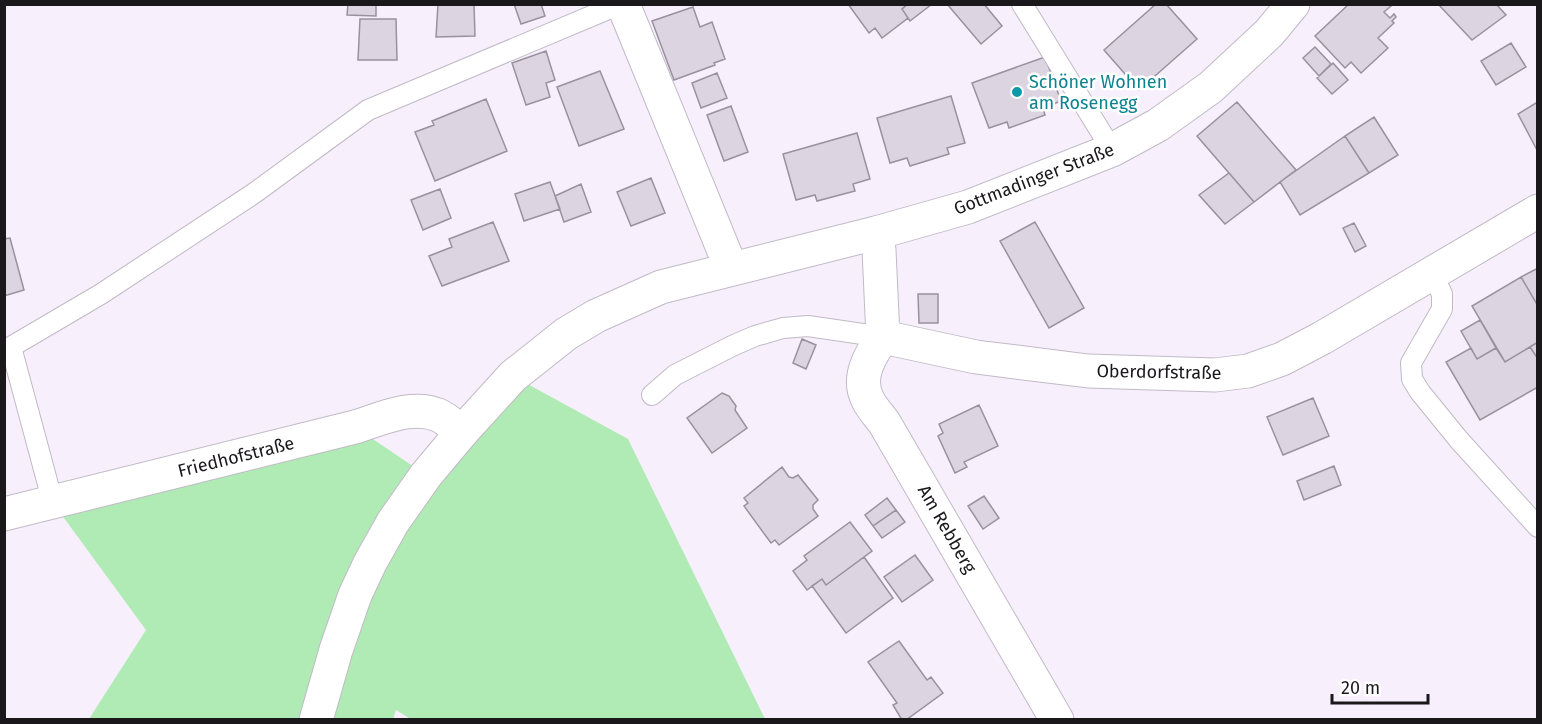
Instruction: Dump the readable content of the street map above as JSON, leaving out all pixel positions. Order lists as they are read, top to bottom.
{
  "streets": {
    "street": [
      "Gottmadinger Straße",
      "Oberdorfstraße",
      "Friedhofstraße",
      "Am Rebberg"
    ]
  },
  "crossings": [
    ["Gottmadinger Straße", "Friedhofstraße"],
    ["Oberdorfstraße", "Am Rebberg"]
  ],
  "places": ["Schöner Wohnen am Rosenegg"],
  "scale_bar": "20 m"
}
